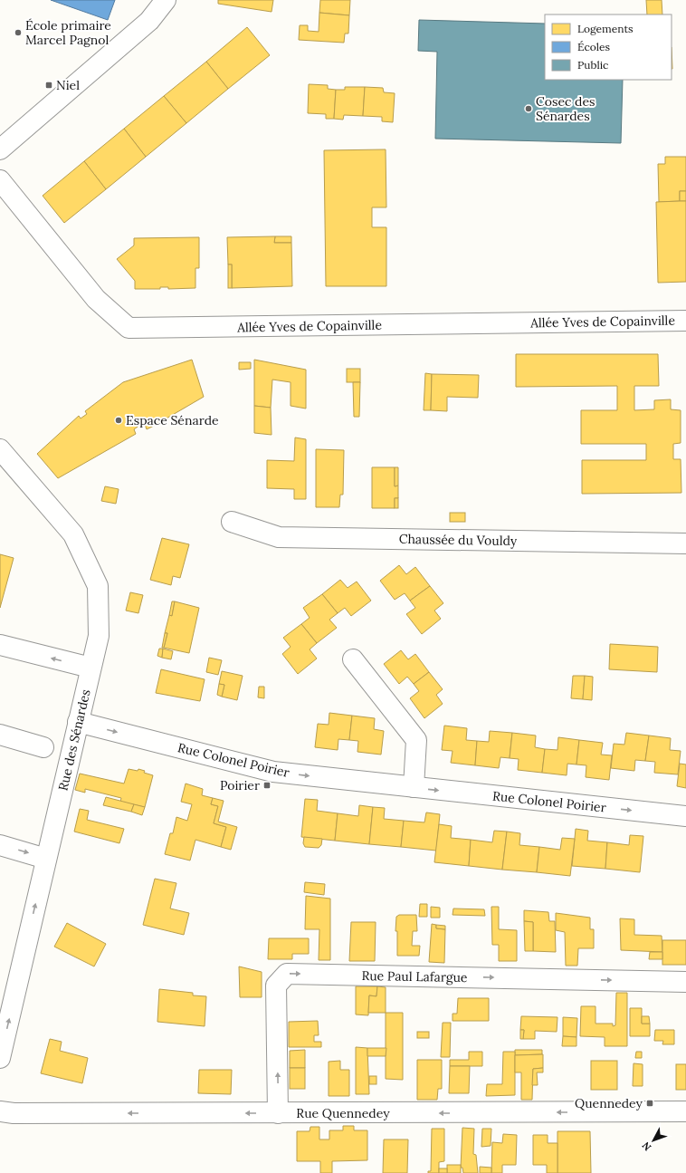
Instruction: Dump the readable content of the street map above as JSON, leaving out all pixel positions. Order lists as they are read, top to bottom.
{
  "streets": {
    "street": [
      "Allée Yves de Copainville",
      "Chaussée du Vouldy",
      "Rue des Sénardes",
      "Rue Colonel Poirier",
      "Rue Paul Lafargue",
      "Rue Quennedey"
    ]
  },
  "crossings": [
    ["Rue des Sénardes", "Rue Colonel Poirier"],
    ["Rue Paul Lafargue", "Rue Quennedey"]
  ],
  "one_way": ["Rue Colonel Poirier", "Rue Quennedey"],
  "places": {
    "other": ["École primaire Marcel Pagnol", "Cosec des Sénardes", "Espace Sénarde"],
    "transit": ["Niel", "Poirier", "Quennedey"]
  },
  "legend": ["Logements", "Écoles", "Public"],
  "north": "bottom left"
}
